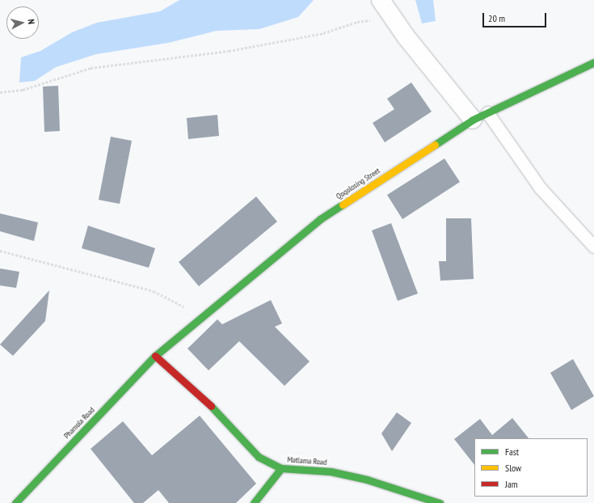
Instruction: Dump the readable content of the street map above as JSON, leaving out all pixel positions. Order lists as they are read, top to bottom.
{
  "streets": {
    "street": ["Qoqolosing Street", "Phamola Road", "Matlama Road"]
  },
  "crossings": [
    ["Qoqolosing Street", "Phamola Road"],
    ["Qoqolosing Street", "Matlama Road"],
    ["Phamola Road", "Matlama Road"]
  ],
  "legend": ["Fast", "Slow", "Jam"],
  "scale_bar": "20 m",
  "north": "right"
}
